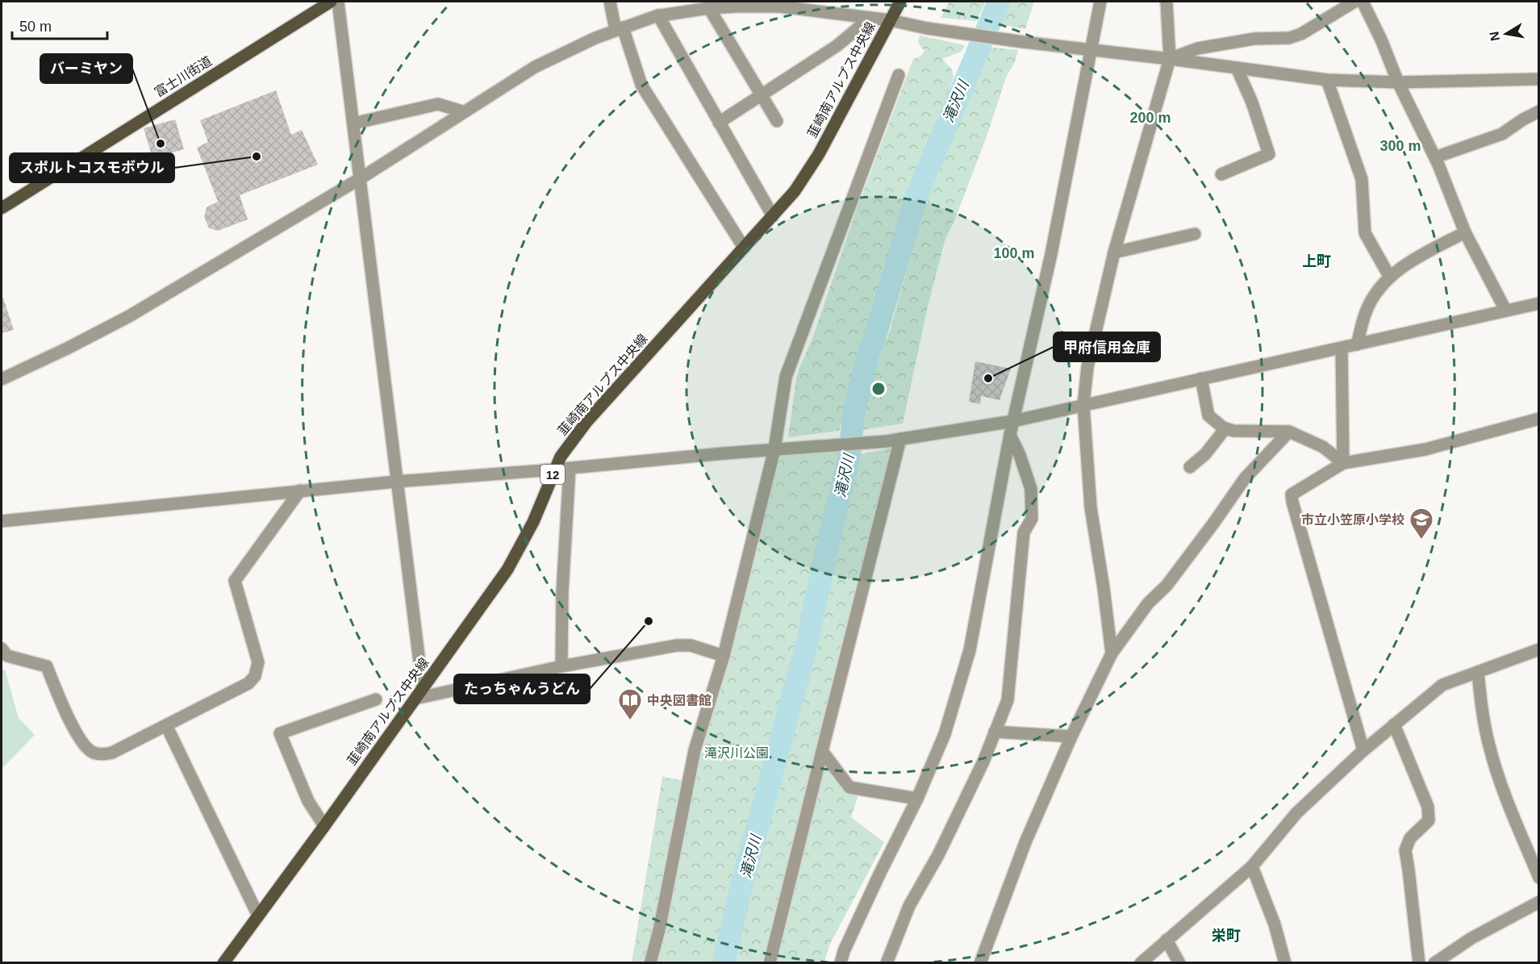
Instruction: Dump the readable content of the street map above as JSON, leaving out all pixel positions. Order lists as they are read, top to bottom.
{
  "streets": {
    "main road": ["富士川街道", "韮崎南アルプス中央線", "12"]
  },
  "districts": ["上町", "栄町"],
  "water": ["滝沢川"],
  "parks": ["滝沢川公園"],
  "places": {
    "other": [
      "バーミヤン",
      "スポルトコスモボウル",
      "甲府信用金庫",
      "たっちゃんうどん"
    ],
    "school or university": ["市立小笠原小学校"],
    "library": ["中央図書館"]
  },
  "scale_bar": "50 m",
  "north": "left",
  "rings": ["200 m", "300 m", "100 m"]
}
